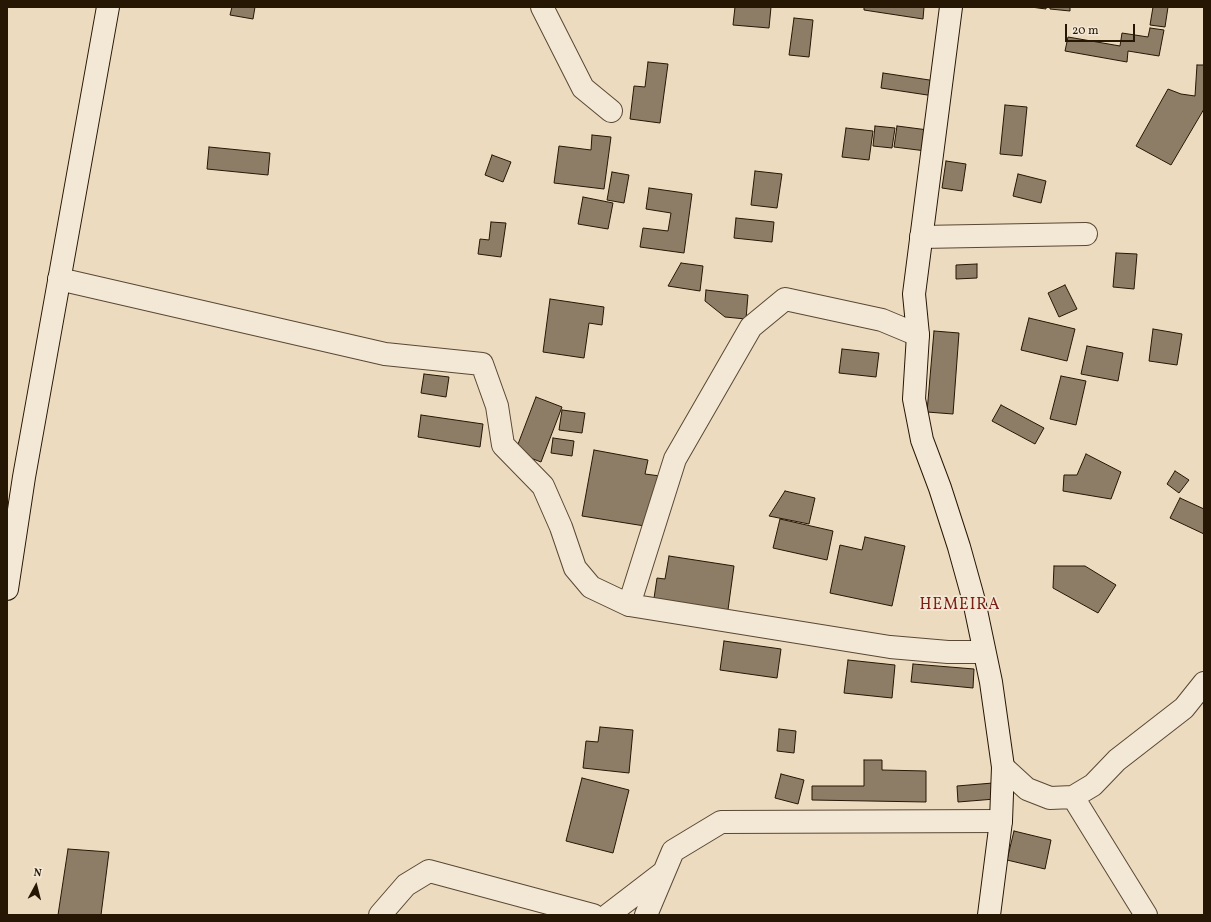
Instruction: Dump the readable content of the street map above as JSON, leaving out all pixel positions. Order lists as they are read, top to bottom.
{
  "districts": ["HEMEIRA"],
  "scale_bar": "20 m",
  "north": "top"
}
